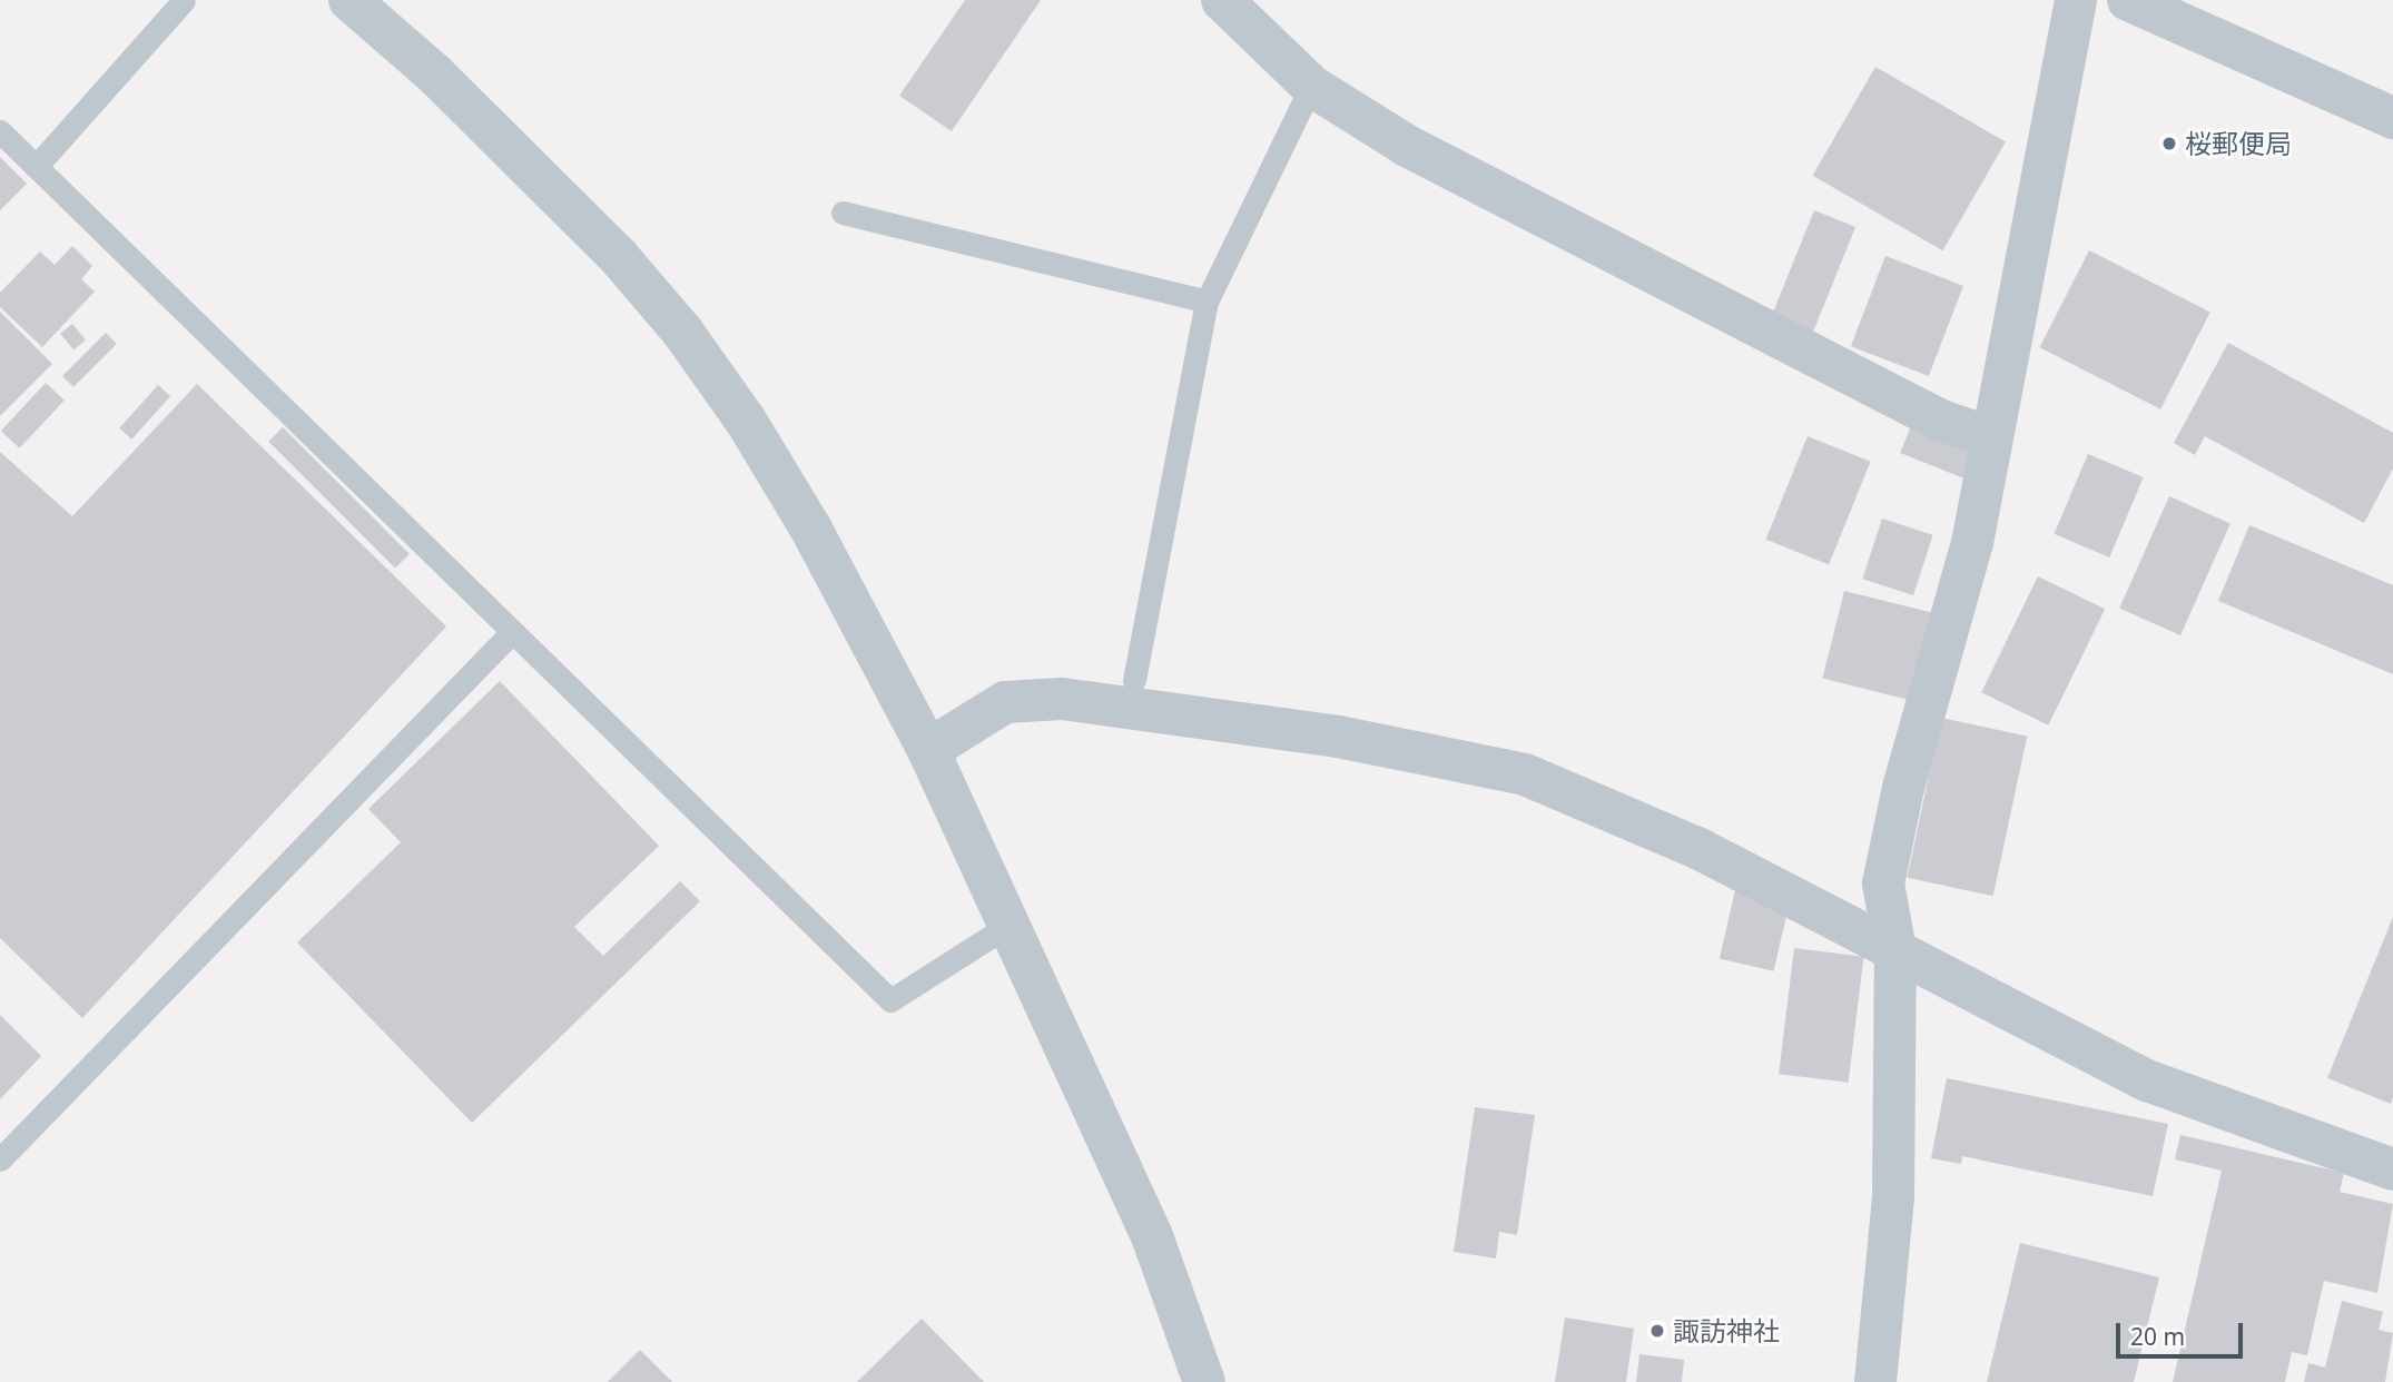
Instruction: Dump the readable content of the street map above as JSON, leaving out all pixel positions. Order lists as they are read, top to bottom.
{
  "places": ["桜郵便局", "諏訪神社"],
  "scale_bar": "20 m"
}
